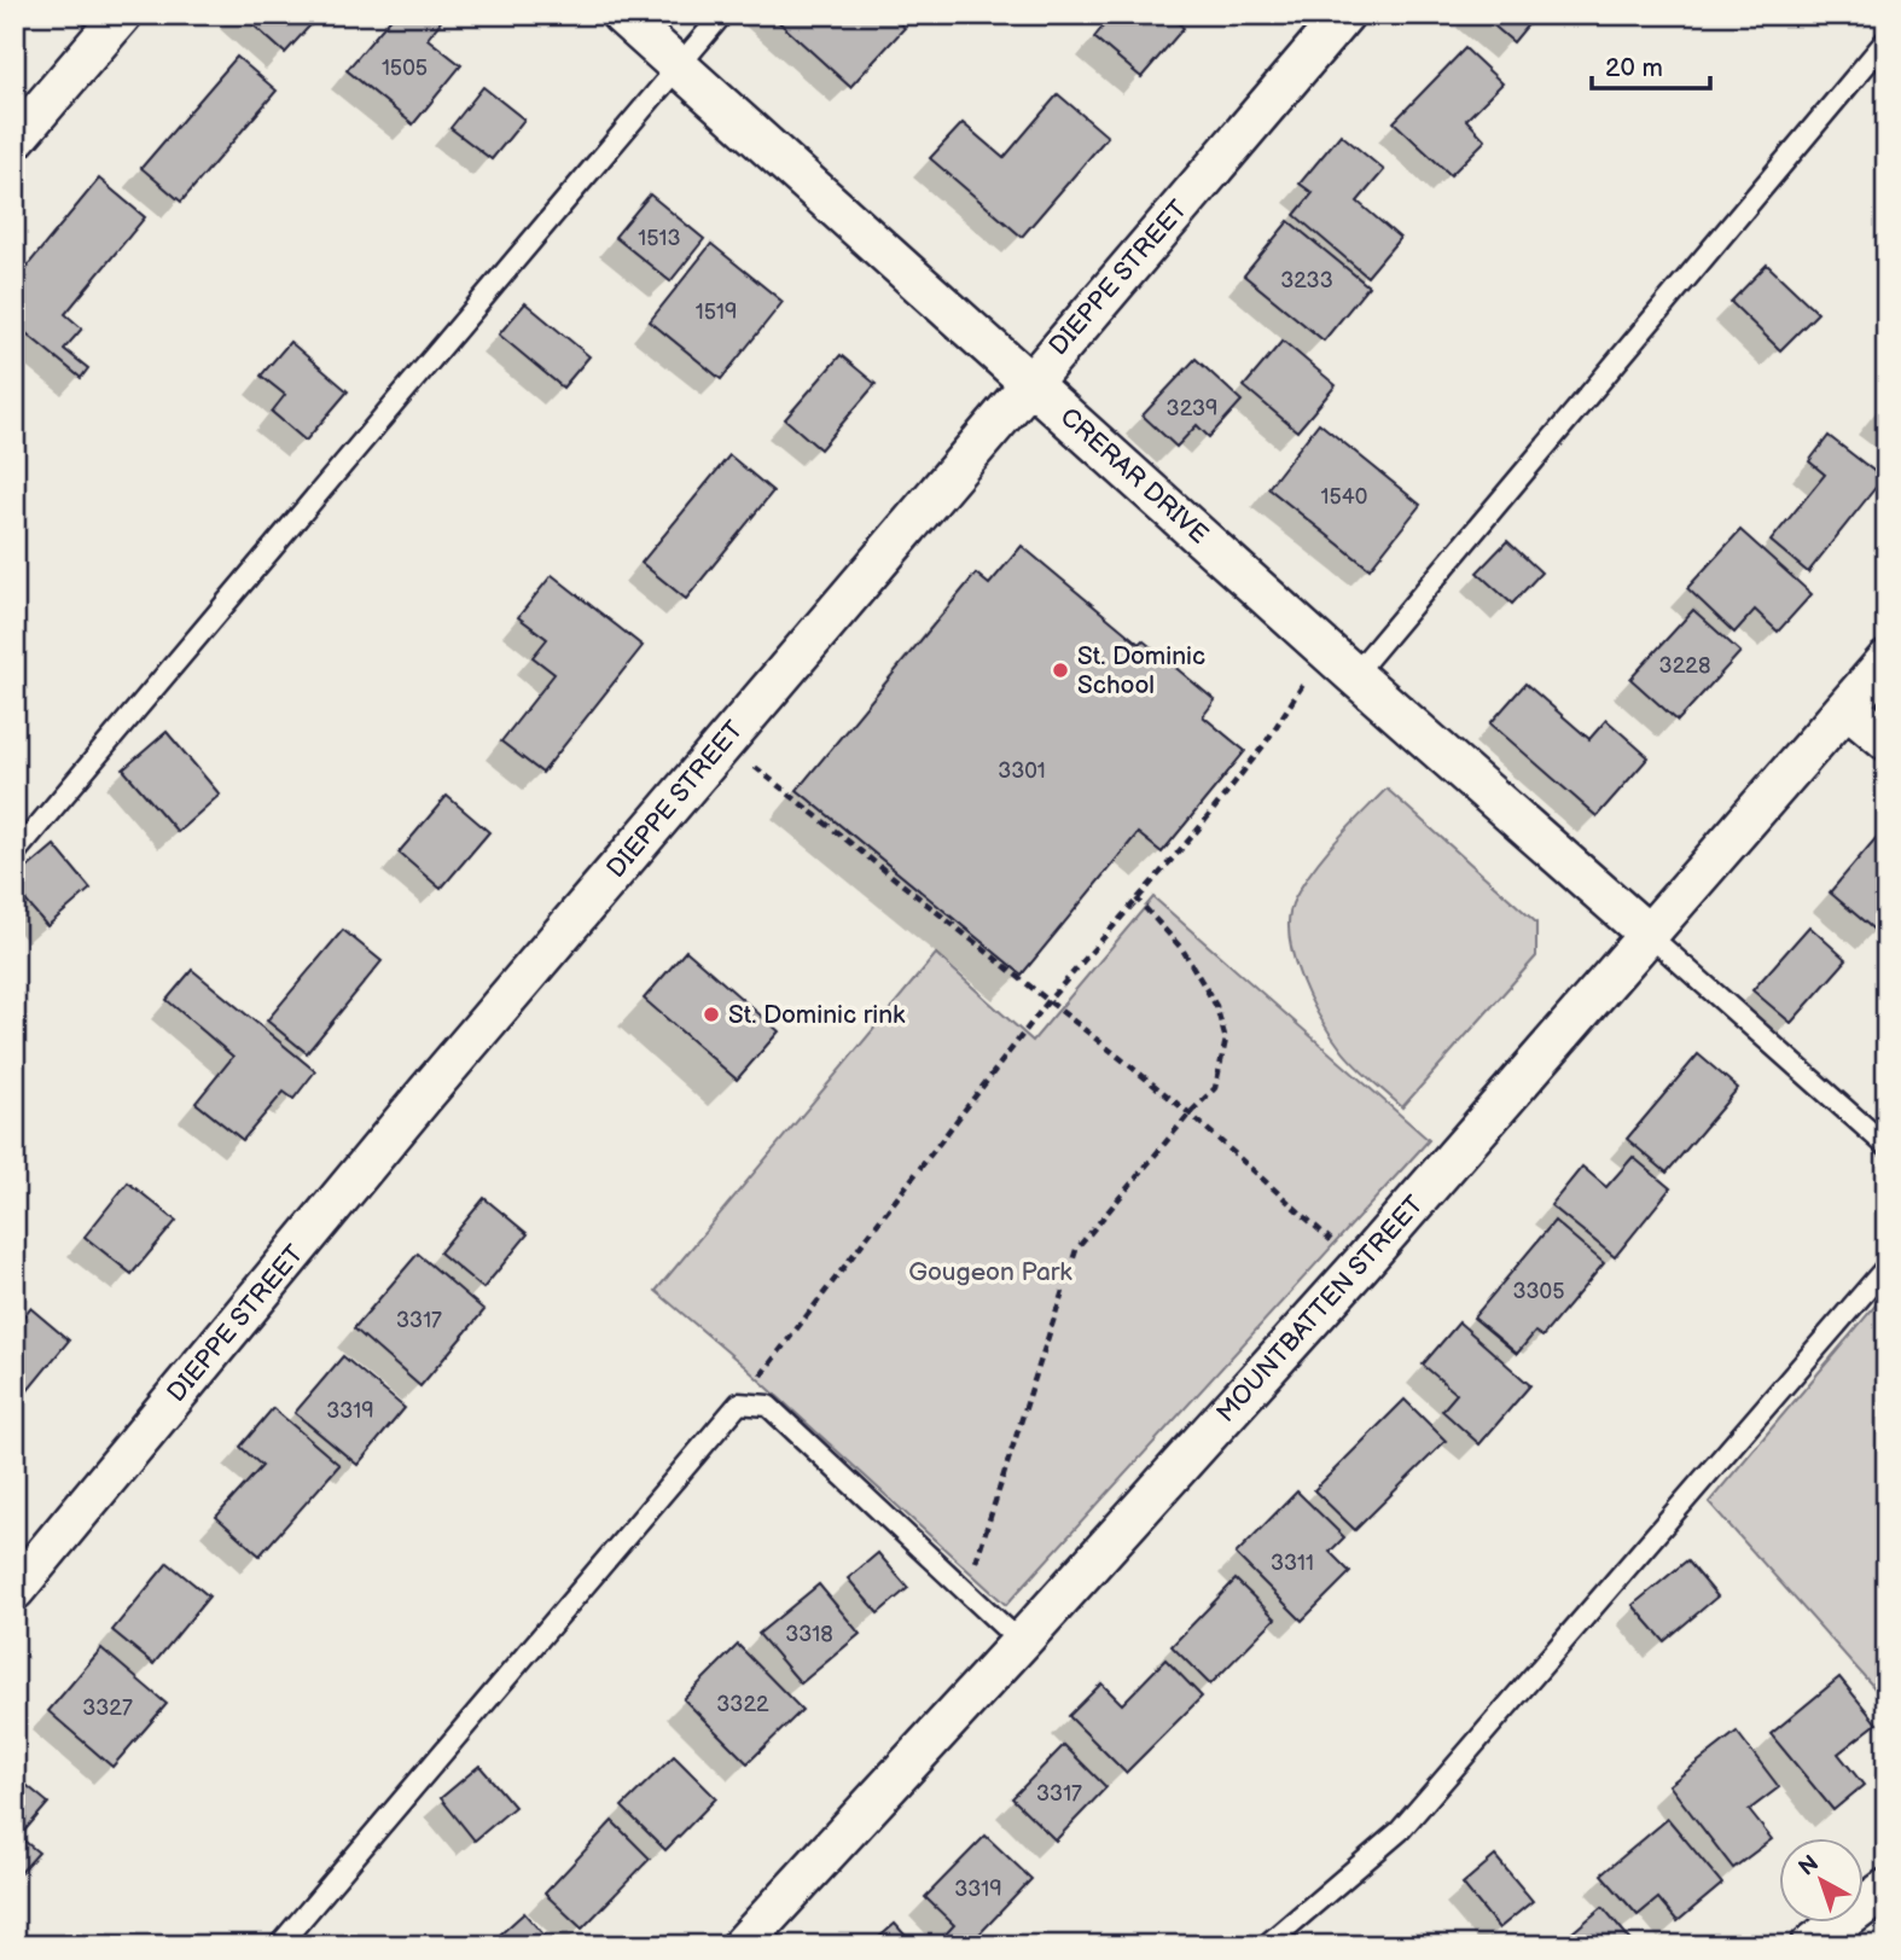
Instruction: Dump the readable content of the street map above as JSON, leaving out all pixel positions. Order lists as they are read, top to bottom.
{
  "streets": {
    "street": ["DIEPPE STREET", "CRERAR DRIVE", "MOUNTBATTEN STREET"]
  },
  "crossings": [
    ["DIEPPE STREET", "CRERAR DRIVE"],
    ["CRERAR DRIVE", "MOUNTBATTEN STREET"]
  ],
  "parks": ["Gougeon Park"],
  "places": ["St. Dominic School", "St. Dominic rink"],
  "house_numbers": [
    "1505",
    "1513",
    "3233",
    "1519",
    "3239",
    "1540",
    "3228",
    "3301",
    "3305",
    "3317",
    "3319",
    "3311",
    "3318",
    "3322",
    "3327",
    "3317",
    "3319"
  ],
  "scale_bar": "20 m",
  "north": "top left"
}
